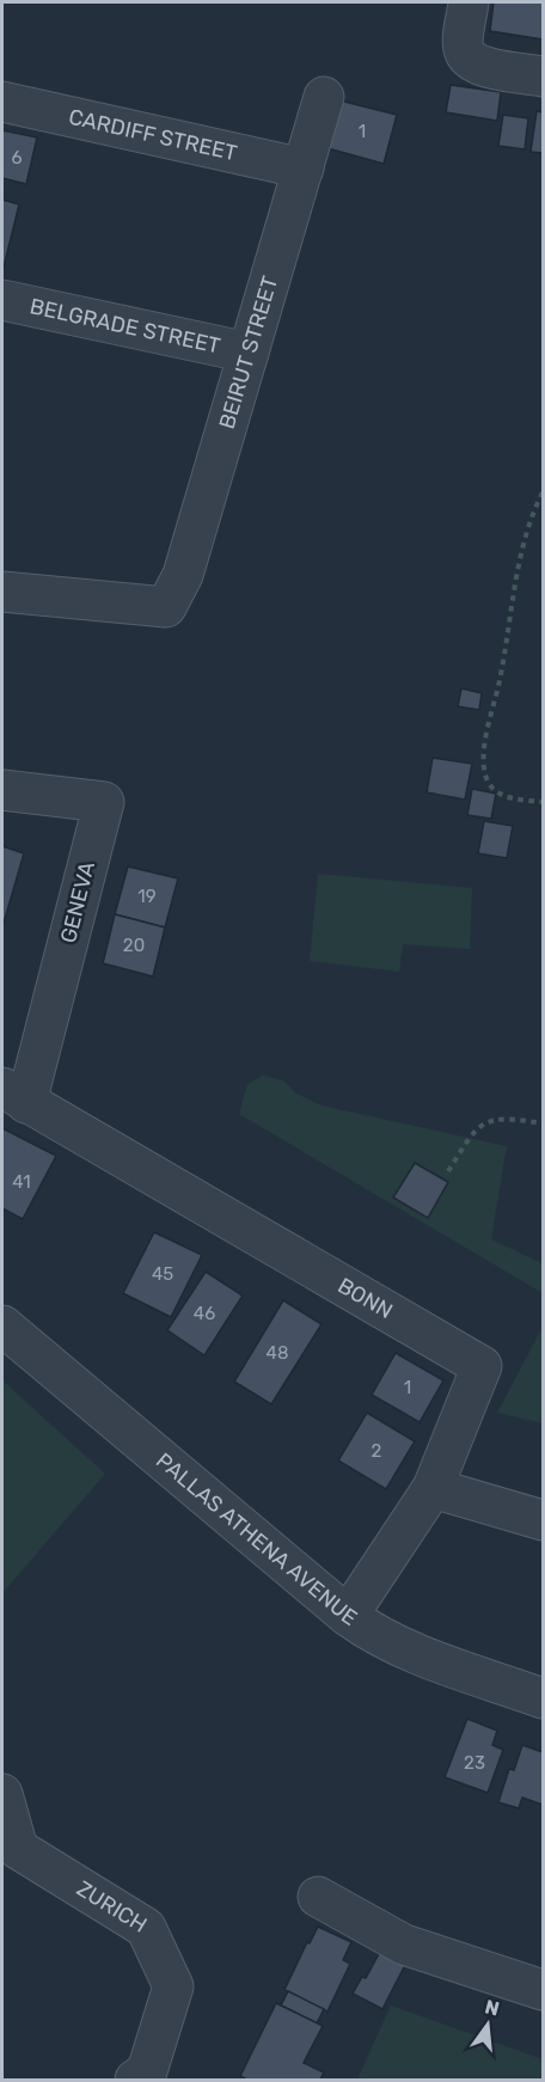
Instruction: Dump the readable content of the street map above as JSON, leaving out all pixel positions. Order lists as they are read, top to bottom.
{
  "streets": {
    "street": [
      "CARDIFF STREET",
      "BELGRADE STREET",
      "BEIRUT STREET",
      "GENEVA",
      "BONN",
      "PALLAS ATHENA AVENUE",
      "ZURICH"
    ]
  },
  "crossings": [
    ["CARDIFF STREET", "BEIRUT STREET"],
    ["BELGRADE STREET", "BEIRUT STREET"],
    ["GENEVA", "BONN"],
    ["BONN", "PALLAS ATHENA AVENUE"]
  ],
  "house_numbers": [
    "1",
    "6",
    "19",
    "20",
    "41",
    "45",
    "46",
    "48",
    "1",
    "2",
    "23"
  ],
  "north": "top"
}
